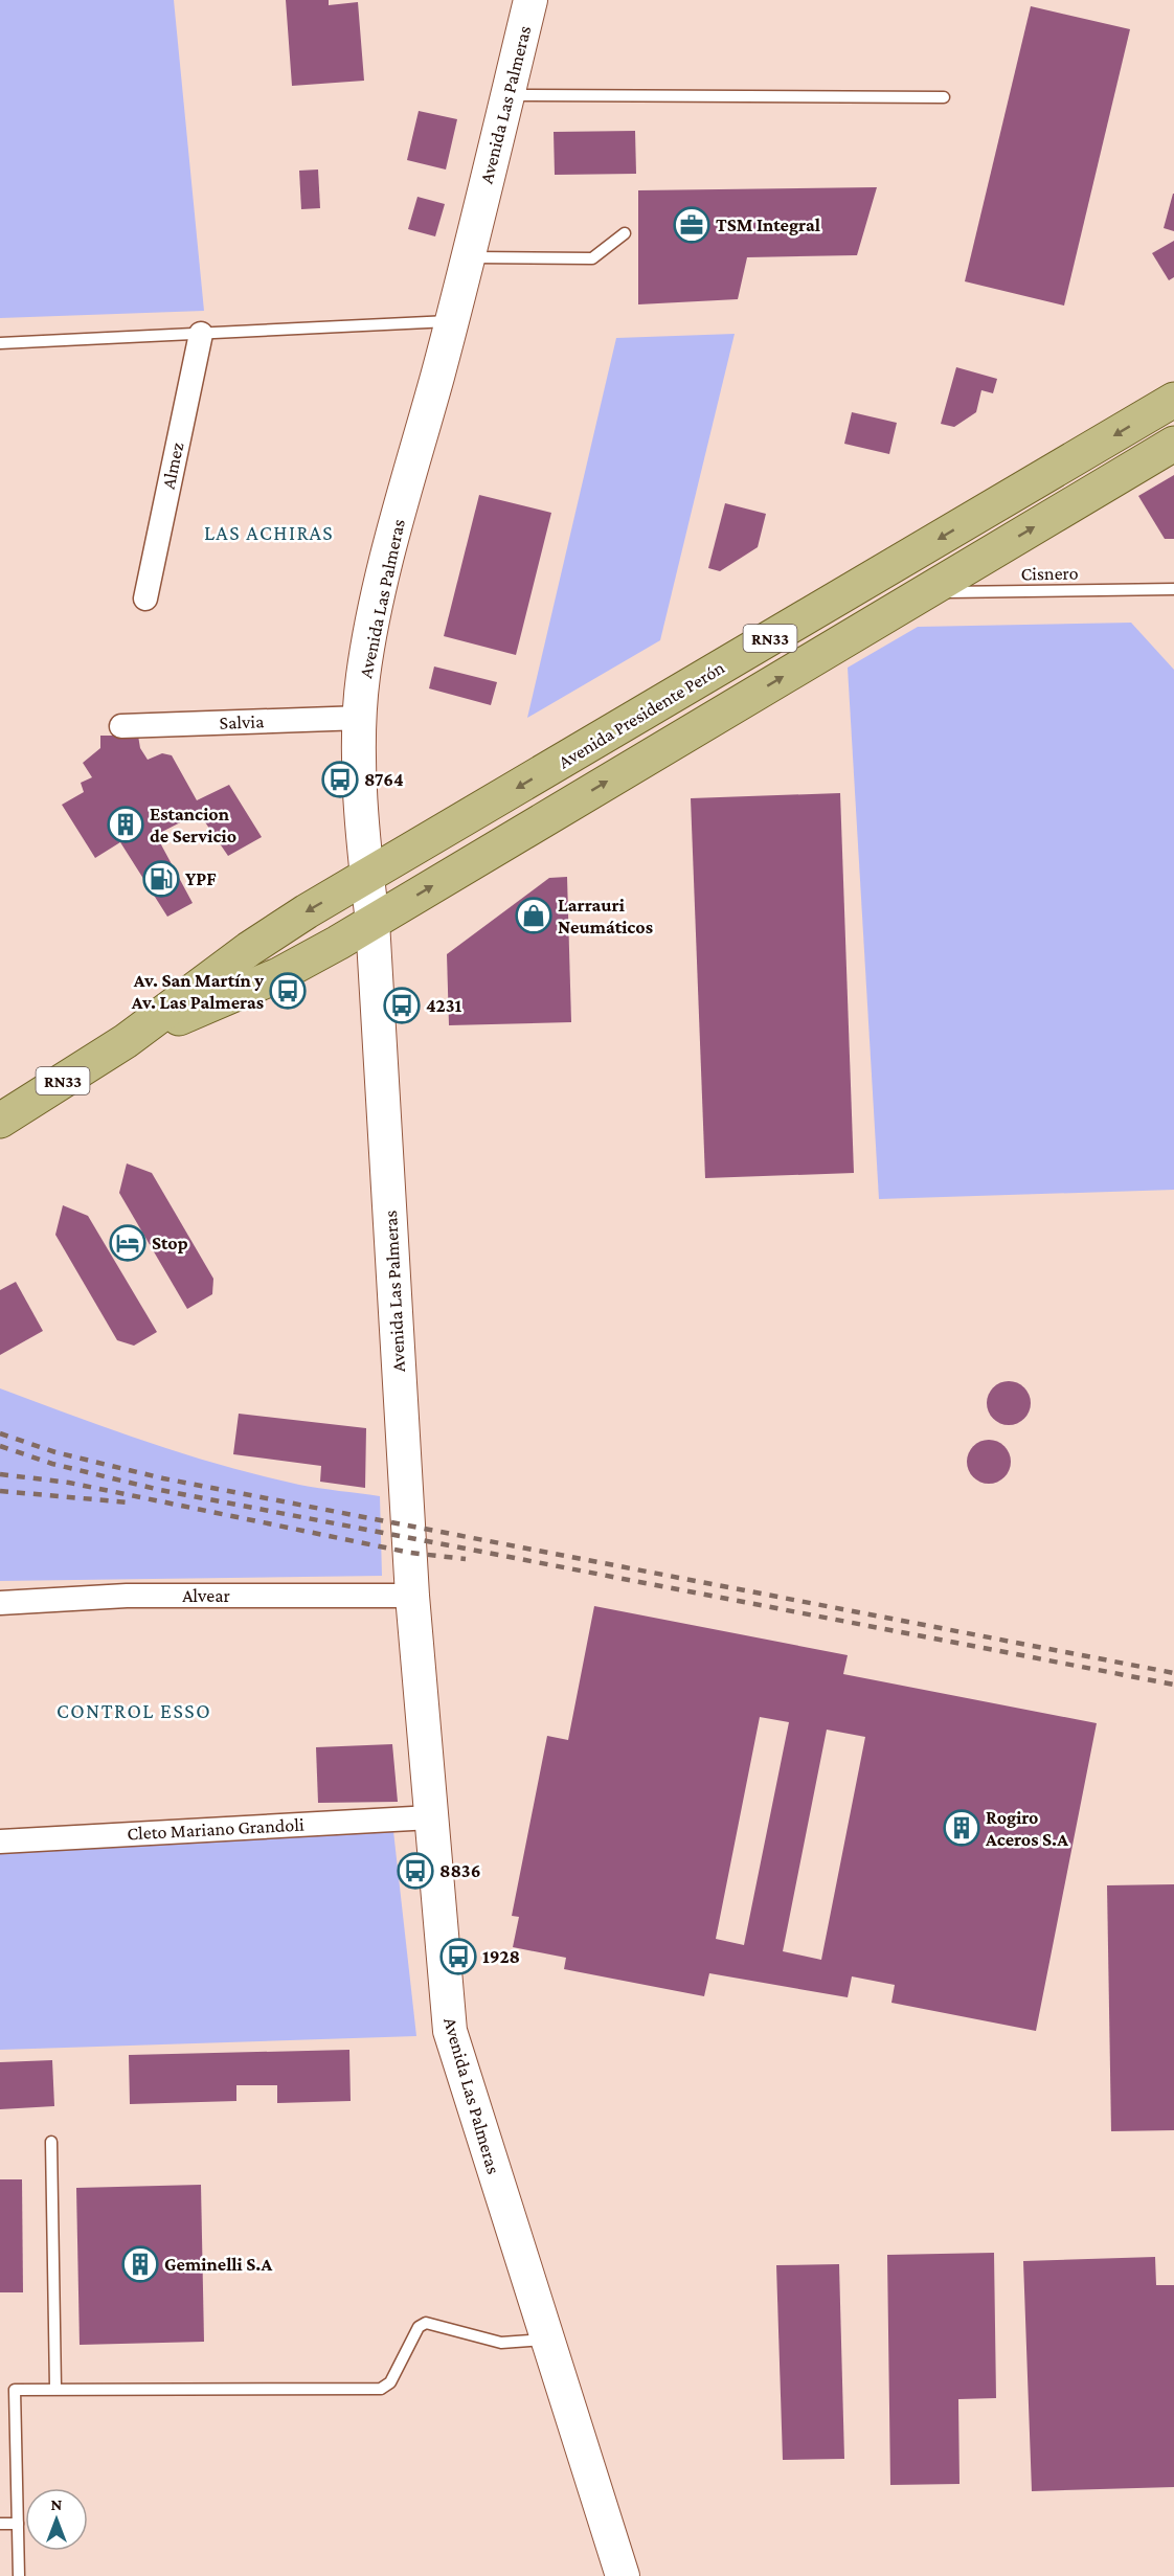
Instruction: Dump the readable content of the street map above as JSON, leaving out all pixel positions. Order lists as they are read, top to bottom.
{
  "streets": {
    "main road": ["Avenida Las Palmeras", "RN33", "Avenida Presidente Perón"],
    "street": [
      "Almez",
      "Salvia",
      "Alvear",
      "Cleto Mariano Grandoli"
    ],
    "lane": ["Cisnero"]
  },
  "crossings": [
    ["Avenida Las Palmeras", "RN33"],
    ["Avenida Las Palmeras", "Avenida Presidente Perón"],
    ["Avenida Las Palmeras", "Salvia"],
    ["Avenida Las Palmeras", "Alvear"],
    ["Avenida Las Palmeras", "Cleto Mariano Grandoli"],
    ["Cisnero", "Avenida Presidente Perón"],
    ["RN33", "Avenida Presidente Perón"]
  ],
  "districts": ["LAS ACHIRAS", "CONTROL ESSO"],
  "places": {
    "office": ["TSM Integral"],
    "bus stop": [
      "8764",
      "Av. San Martín y Av. Las Palmeras",
      "4231",
      "8836",
      "1928"
    ],
    "building": ["Estancion de Servicio", "Rogiro Aceros S.A", "Geminelli S.A"],
    "fuel station": ["YPF"],
    "shop": ["Larrauri Neumáticos"],
    "hotel": ["Stop"]
  },
  "north": "top"
}
